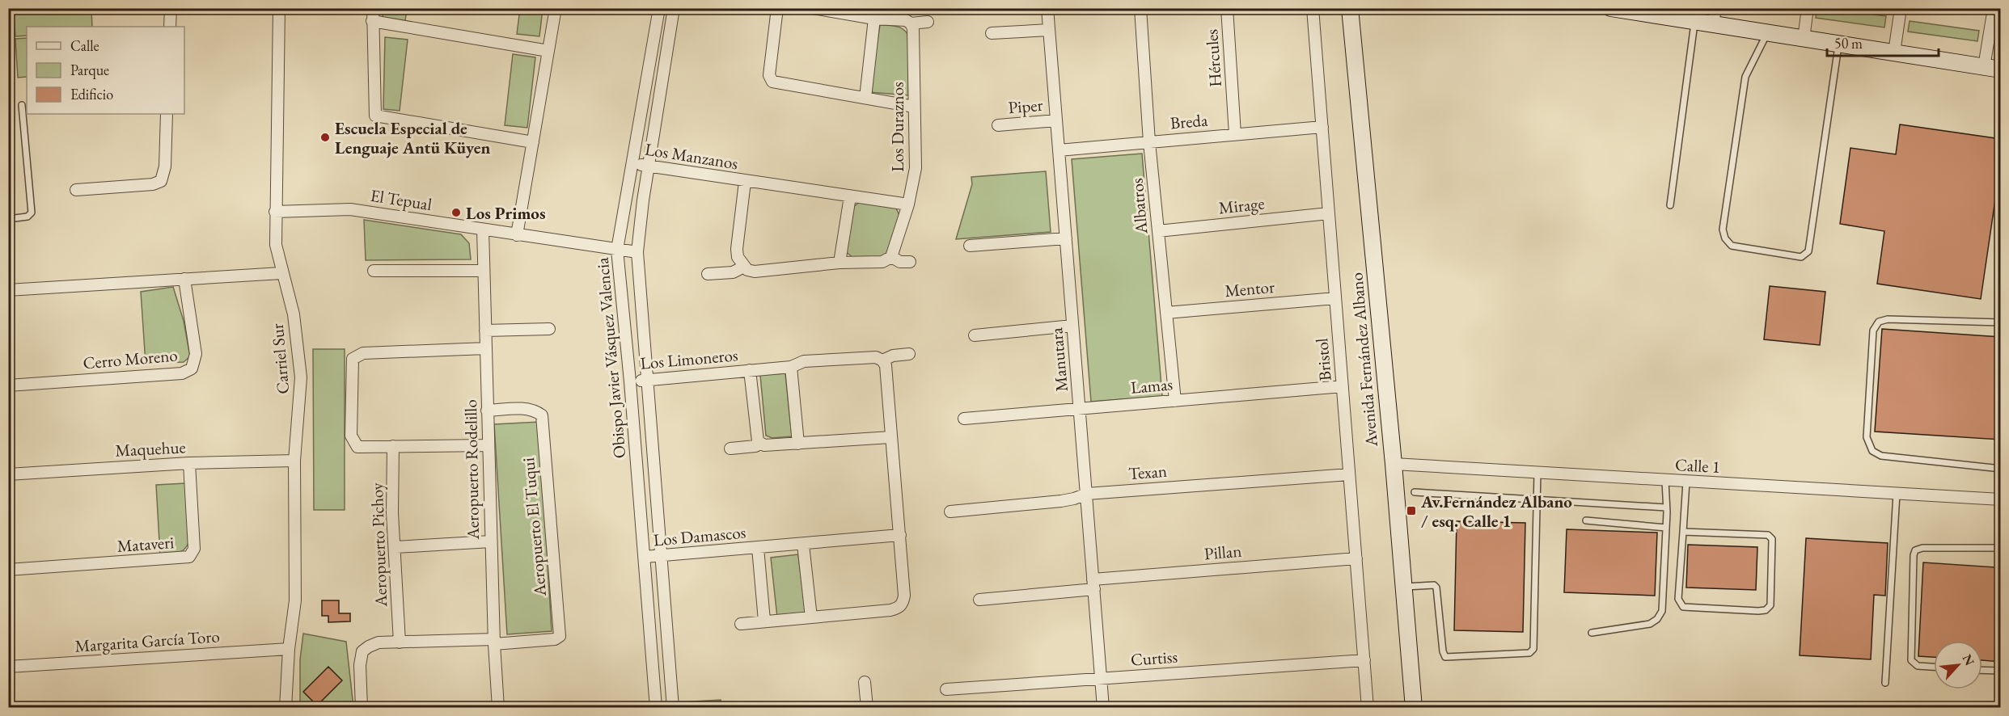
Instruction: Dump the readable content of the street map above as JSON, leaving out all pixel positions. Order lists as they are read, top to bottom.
{
  "streets": {
    "street": [
      "Hércules",
      "Piper",
      "Breda",
      "Los Duraznos",
      "Los Manzanos",
      "El Tepual",
      "Mirage",
      "Albatros",
      "Mentor",
      "Obispo Javier Vásquez Valencia",
      "Cerro Moreno",
      "Carriel Sur",
      "Los Limoneros",
      "Manutara",
      "Bristol",
      "Avenida Fernández Albano",
      "Lamas",
      "Maquehue",
      "Calle 1",
      "Aeropuerto Rodelillo",
      "Texan",
      "Aeropuerto El Tuqui",
      "Los Damascos",
      "Mataveri",
      "Aeropuerto Pichoy",
      "Pillan",
      "Margarita García Toro",
      "Curtiss"
    ]
  },
  "crossings": [
    ["Hércules", "Breda"],
    ["Piper", "Manutara"],
    ["Breda", "Albatros"],
    ["Breda", "Manutara"],
    ["Breda", "Bristol"],
    ["Los Duraznos", "Los Manzanos"],
    ["Los Manzanos", "Obispo Javier Vásquez Valencia"],
    ["El Tepual", "Obispo Javier Vásquez Valencia"],
    ["El Tepual", "Carriel Sur"],
    ["El Tepual", "Aeropuerto Rodelillo"],
    ["Mirage", "Albatros"],
    ["Mirage", "Bristol"],
    ["Albatros", "Mentor"],
    ["Albatros", "Lamas"],
    ["Mentor", "Bristol"],
    ["Obispo Javier Vásquez Valencia", "Los Limoneros"],
    ["Obispo Javier Vásquez Valencia", "Los Damascos"],
    ["Carriel Sur", "Maquehue"],
    ["Carriel Sur", "Margarita García Toro"],
    ["Manutara", "Lamas"],
    ["Manutara", "Texan"],
    ["Manutara", "Pillan"],
    ["Manutara", "Curtiss"],
    ["Bristol", "Lamas"],
    ["Bristol", "Texan"],
    ["Bristol", "Pillan"],
    ["Bristol", "Curtiss"],
    ["Avenida Fernández Albano", "Calle 1"],
    ["Maquehue", "Mataveri"],
    ["Aeropuerto Rodelillo", "Aeropuerto El Tuqui"]
  ],
  "places": {
    "other": ["Escuela Especial de Lenguaje Antü Küyen", "Los Primos"],
    "transit": ["Av.Fernández Albano / esq. Calle 1"]
  },
  "legend": ["Calle", "Parque", "Edificio"],
  "scale_bar": "50 m",
  "north": "top right"
}
